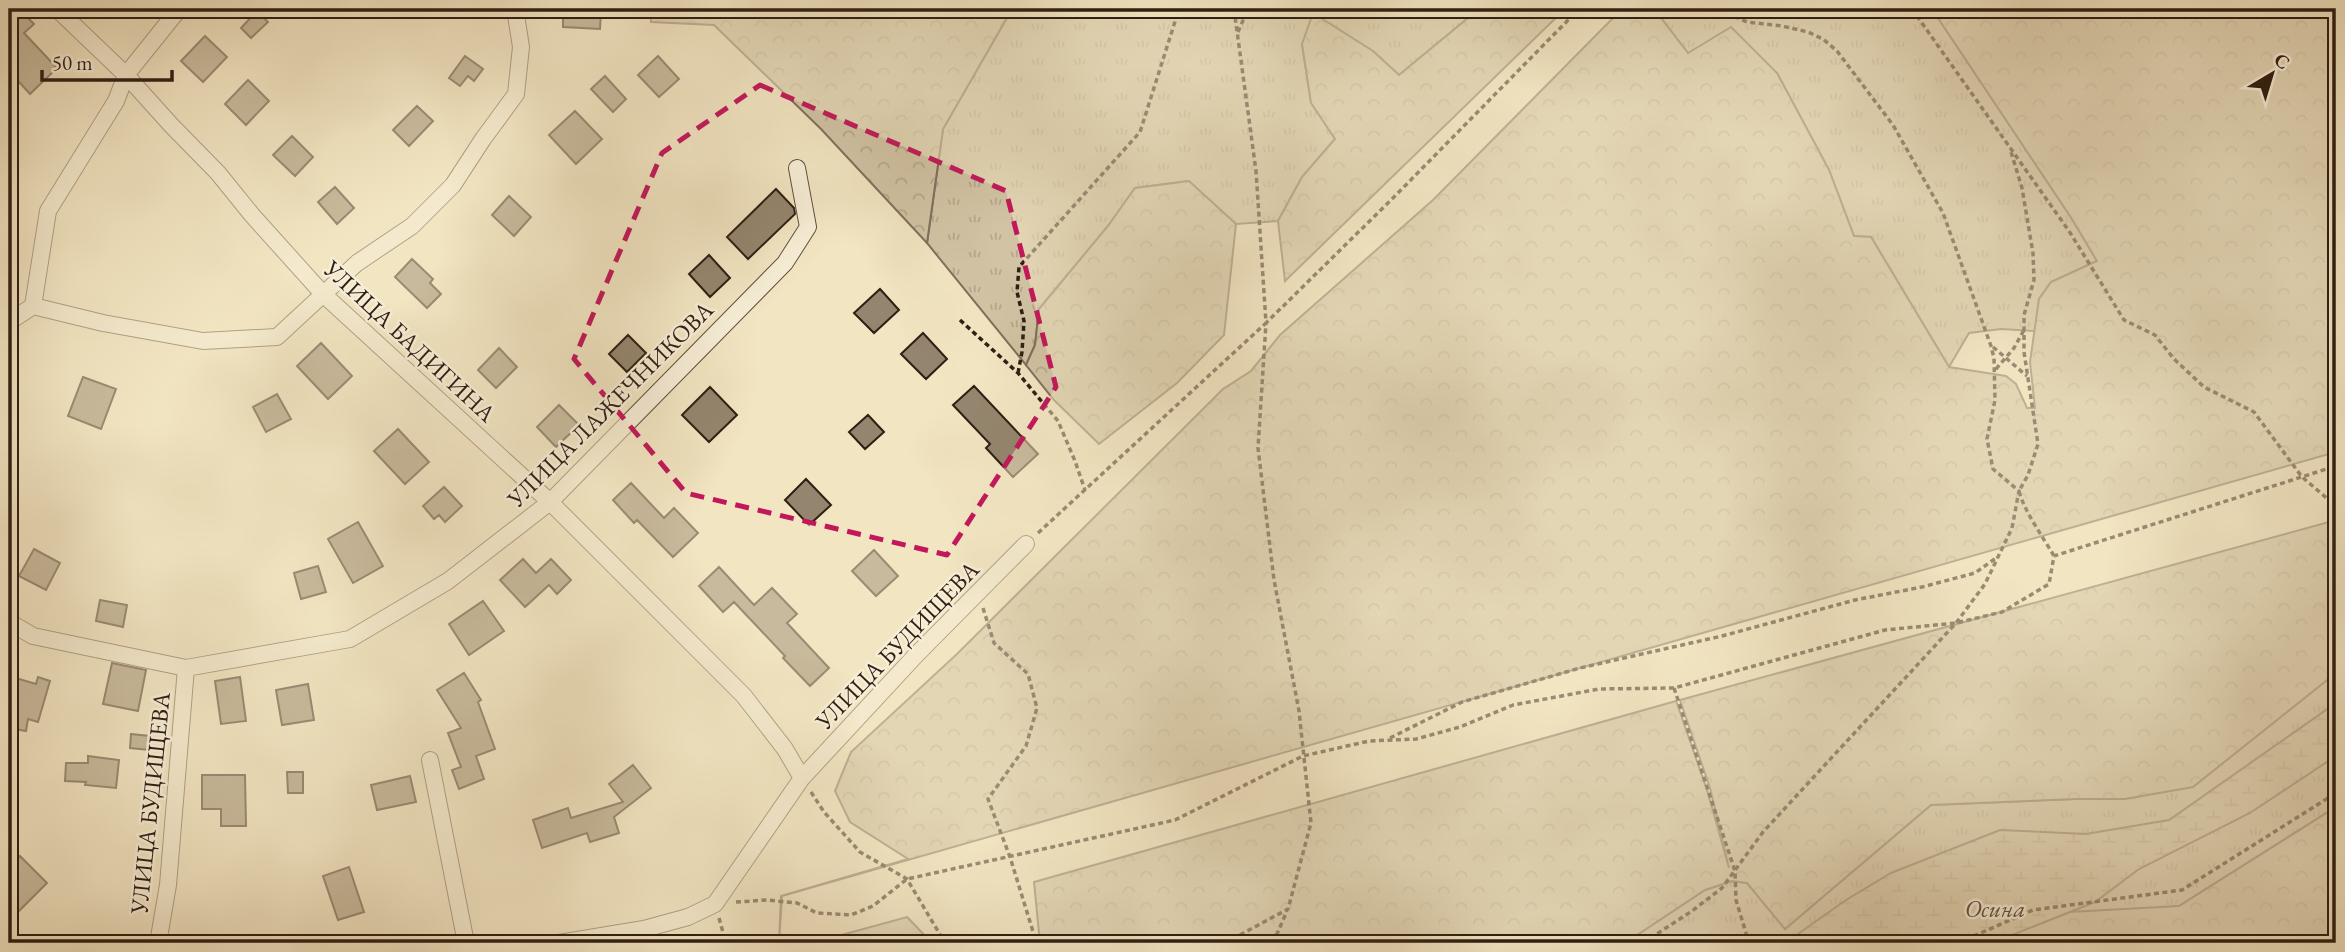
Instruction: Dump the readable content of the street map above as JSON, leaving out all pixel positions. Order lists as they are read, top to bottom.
{
  "streets": {
    "street": ["УЛИЦА БАДИГИНА", "УЛИЦА ЛАЖЕЧНИКОВА", "УЛИЦА БУДИЩЕВА"]
  },
  "crossings": [
    ["УЛИЦА БАДИГИНА", "УЛИЦА ЛАЖЕЧНИКОВА"],
    ["УЛИЦА БАДИГИНА", "УЛИЦА БУДИЩЕВА"],
    ["УЛИЦА ЛАЖЕЧНИКОВА", "УЛИЦА БУДИЩЕВА"]
  ],
  "parks": ["Осина"],
  "scale_bar": "50 m",
  "north": "top right"
}
